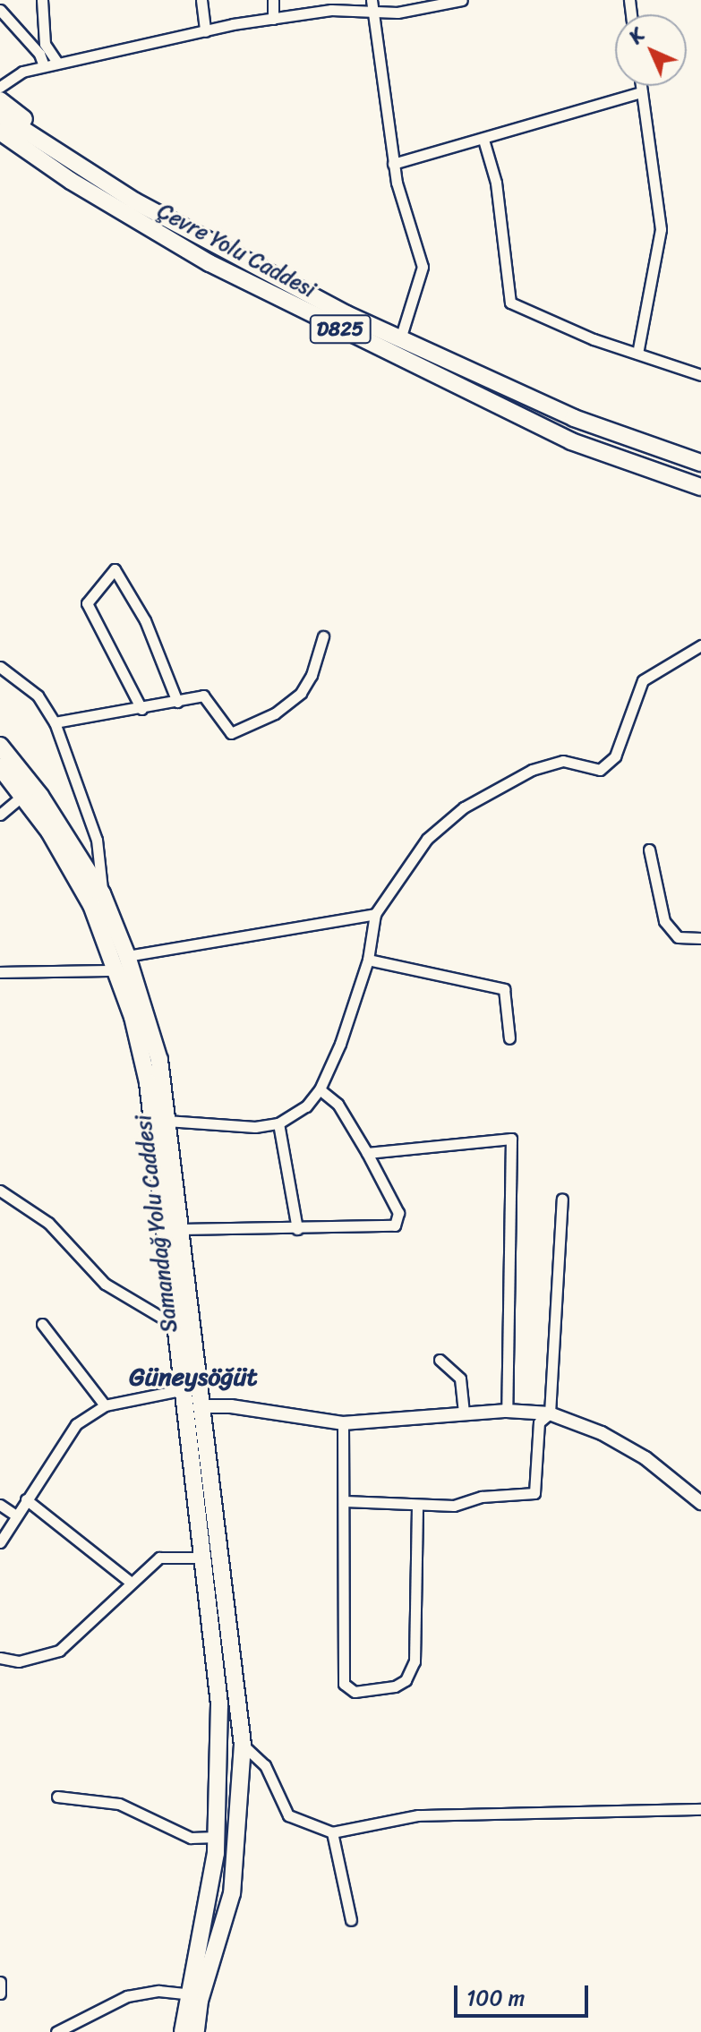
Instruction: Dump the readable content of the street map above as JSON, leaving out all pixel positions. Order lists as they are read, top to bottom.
{
  "streets": {
    "highway": ["Çevre Yolu Caddesi", "D825", "Samandağ Yolu Caddesi"]
  },
  "districts": ["Güneysöğüt"],
  "scale_bar": "100 m",
  "north": "top left"
}
